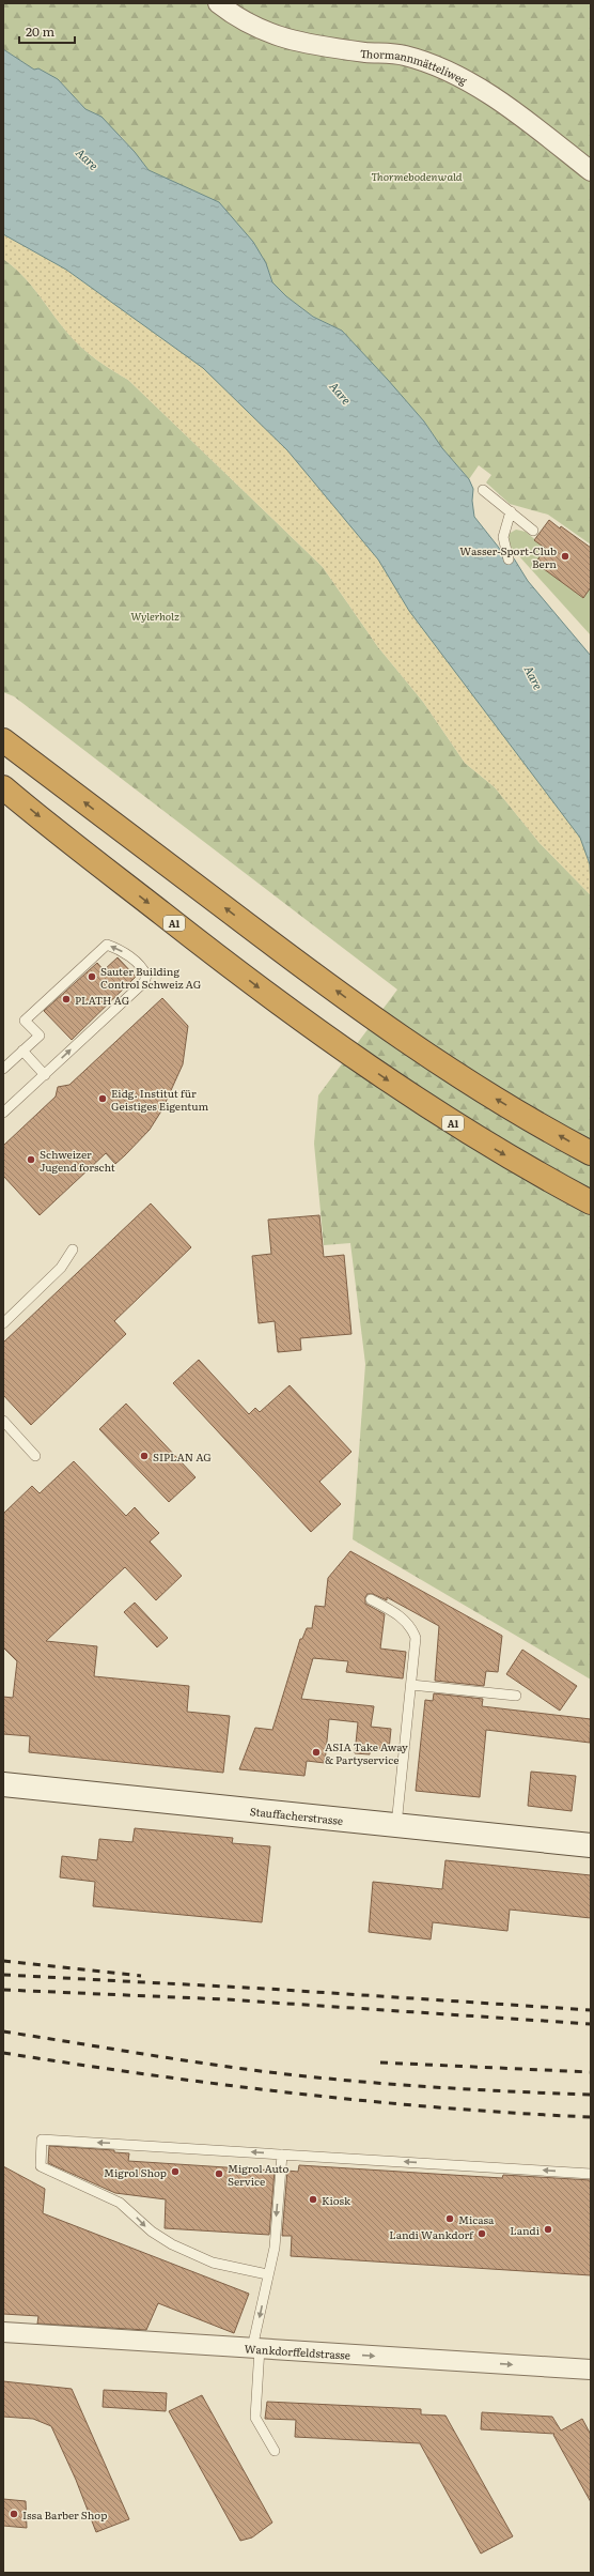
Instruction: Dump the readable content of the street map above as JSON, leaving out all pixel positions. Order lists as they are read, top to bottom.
{
  "streets": {
    "highway": ["A1"],
    "street": ["Thormannmätteliweg", "Stauffacherstrasse", "Wankdorffeldstrasse"]
  },
  "one_way": ["Wankdorffeldstrasse"],
  "water": ["Aare"],
  "parks": ["Thormebodenwald", "Wylerholz"],
  "places": [
    "Wasser-Sport-Club Bern",
    "Sauter Building Control Schweiz AG",
    "PLATH AG",
    "Eidg. Institut für Geistiges Eigentum",
    "Schweizer Jugend forscht",
    "SIPLAN AG",
    "ASIA Take Away & Partyservice",
    "Migrol Shop",
    "Migrol Auto Service",
    "Kiosk",
    "Micasa",
    "Landi",
    "Landi Wankdorf",
    "Issa Barber Shop"
  ],
  "scale_bar": "20 m"
}
